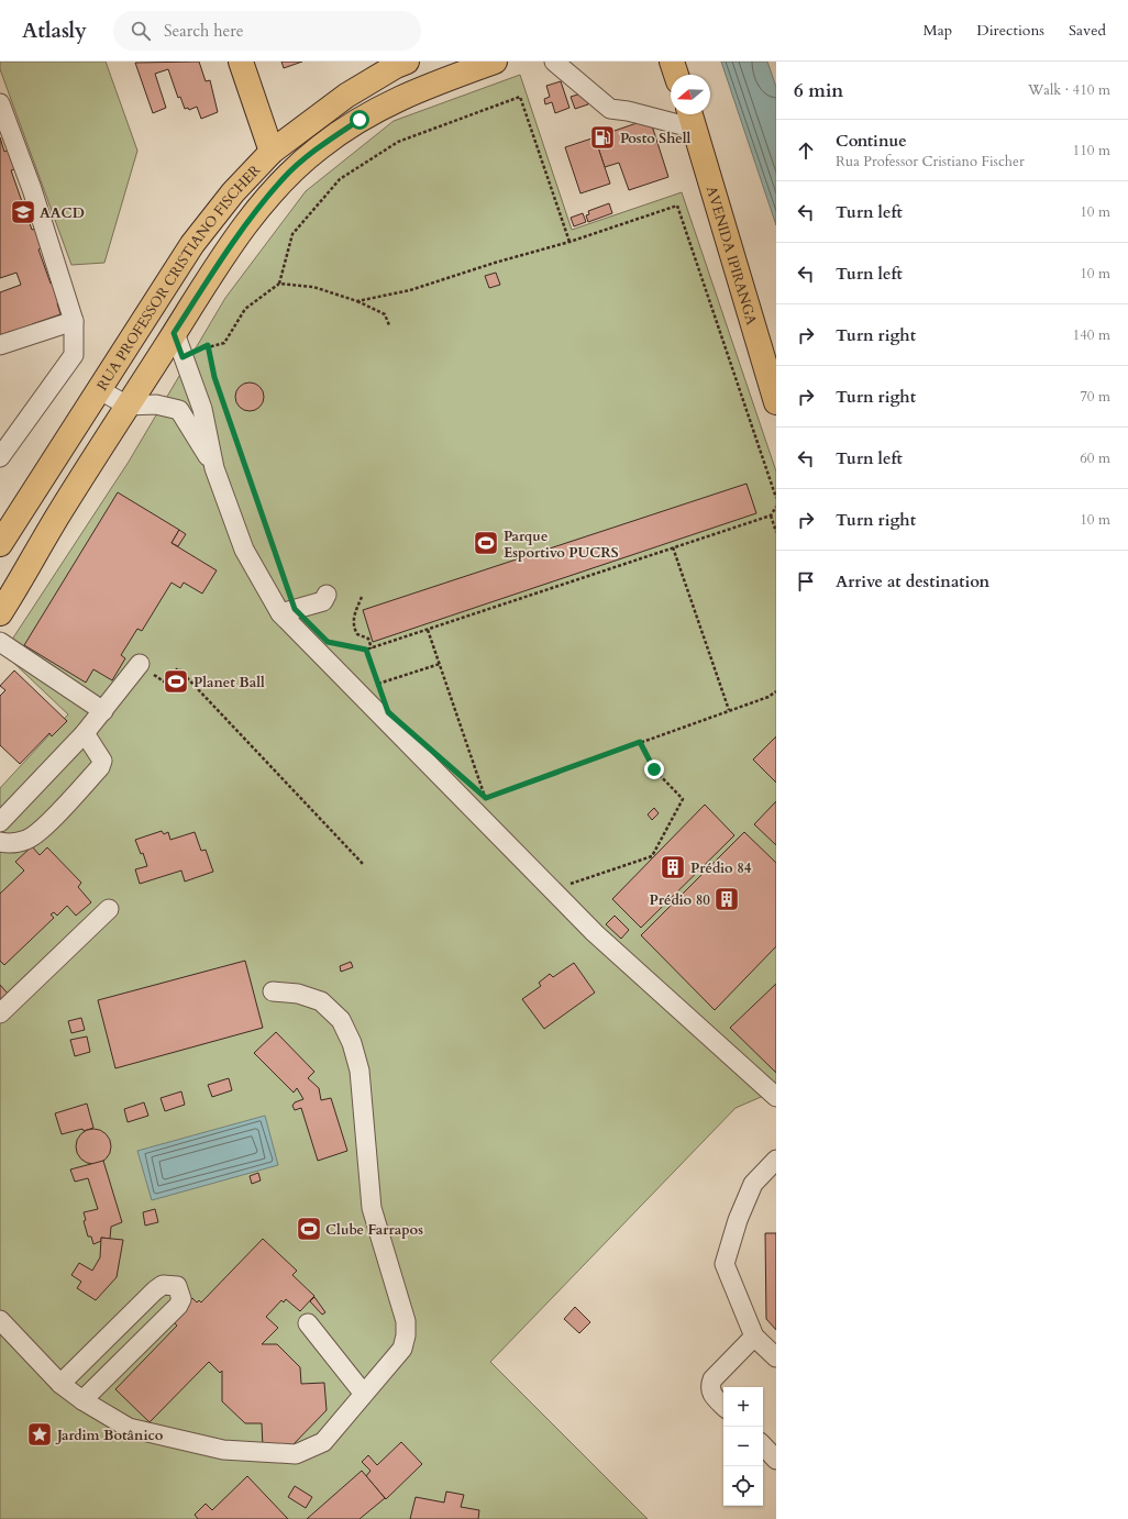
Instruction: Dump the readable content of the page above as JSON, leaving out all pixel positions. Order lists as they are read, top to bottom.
{
  "streets": {
    "main road": ["AVENIDA IPIRANGA", "RUA PROFESSOR CRISTIANO FISCHER"]
  },
  "places": {
    "fuel station": ["Posto Shell"],
    "school or university": ["AACD"],
    "sports": ["Parque Esportivo PUCRS", "Planet Ball", "Clube Farrapos"],
    "building": ["Prédio 84", "Prédio 80"],
    "place": ["Jardim Botânico"]
  },
  "north": "left",
  "page": {
    "header": "Atlasly",
    "search": "Search here",
    "nav": ["Map", "Directions", "Saved"],
    "heading": ["6 min", "Walk · 410 m"],
    "list": [
      ["Continue", "Rua Professor Cristiano Fischer", "110 m"],
      ["Turn left", "10 m"],
      ["Turn left", "10 m"],
      ["Turn right", "140 m"],
      ["Turn right", "70 m"],
      ["Turn left", "60 m"],
      ["Turn right", "10 m"],
      "Arrive at destination"
    ],
    "map_buttons": ["+", "−"]
  }
}
